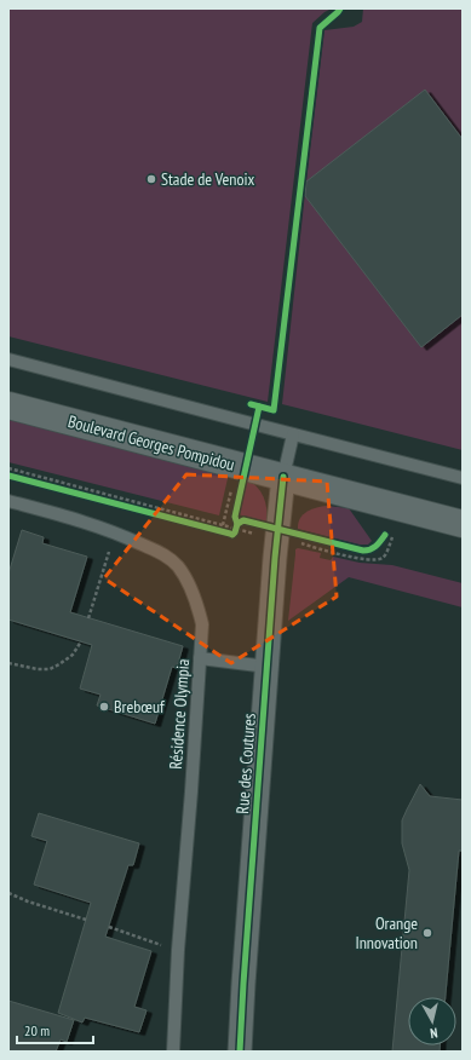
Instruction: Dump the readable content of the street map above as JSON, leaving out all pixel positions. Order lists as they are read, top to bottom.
{
  "streets": {
    "street": ["Boulevard Georges Pompidou", "Rue des Coutures"],
    "lane": ["Résidence Olympia"]
  },
  "crossings": [
    ["Boulevard Georges Pompidou", "Rue des Coutures"]
  ],
  "places": ["Stade de Venoix", "Brebœuf", "Orange Innovation"],
  "scale_bar": "20 m",
  "north": "bottom"
}
